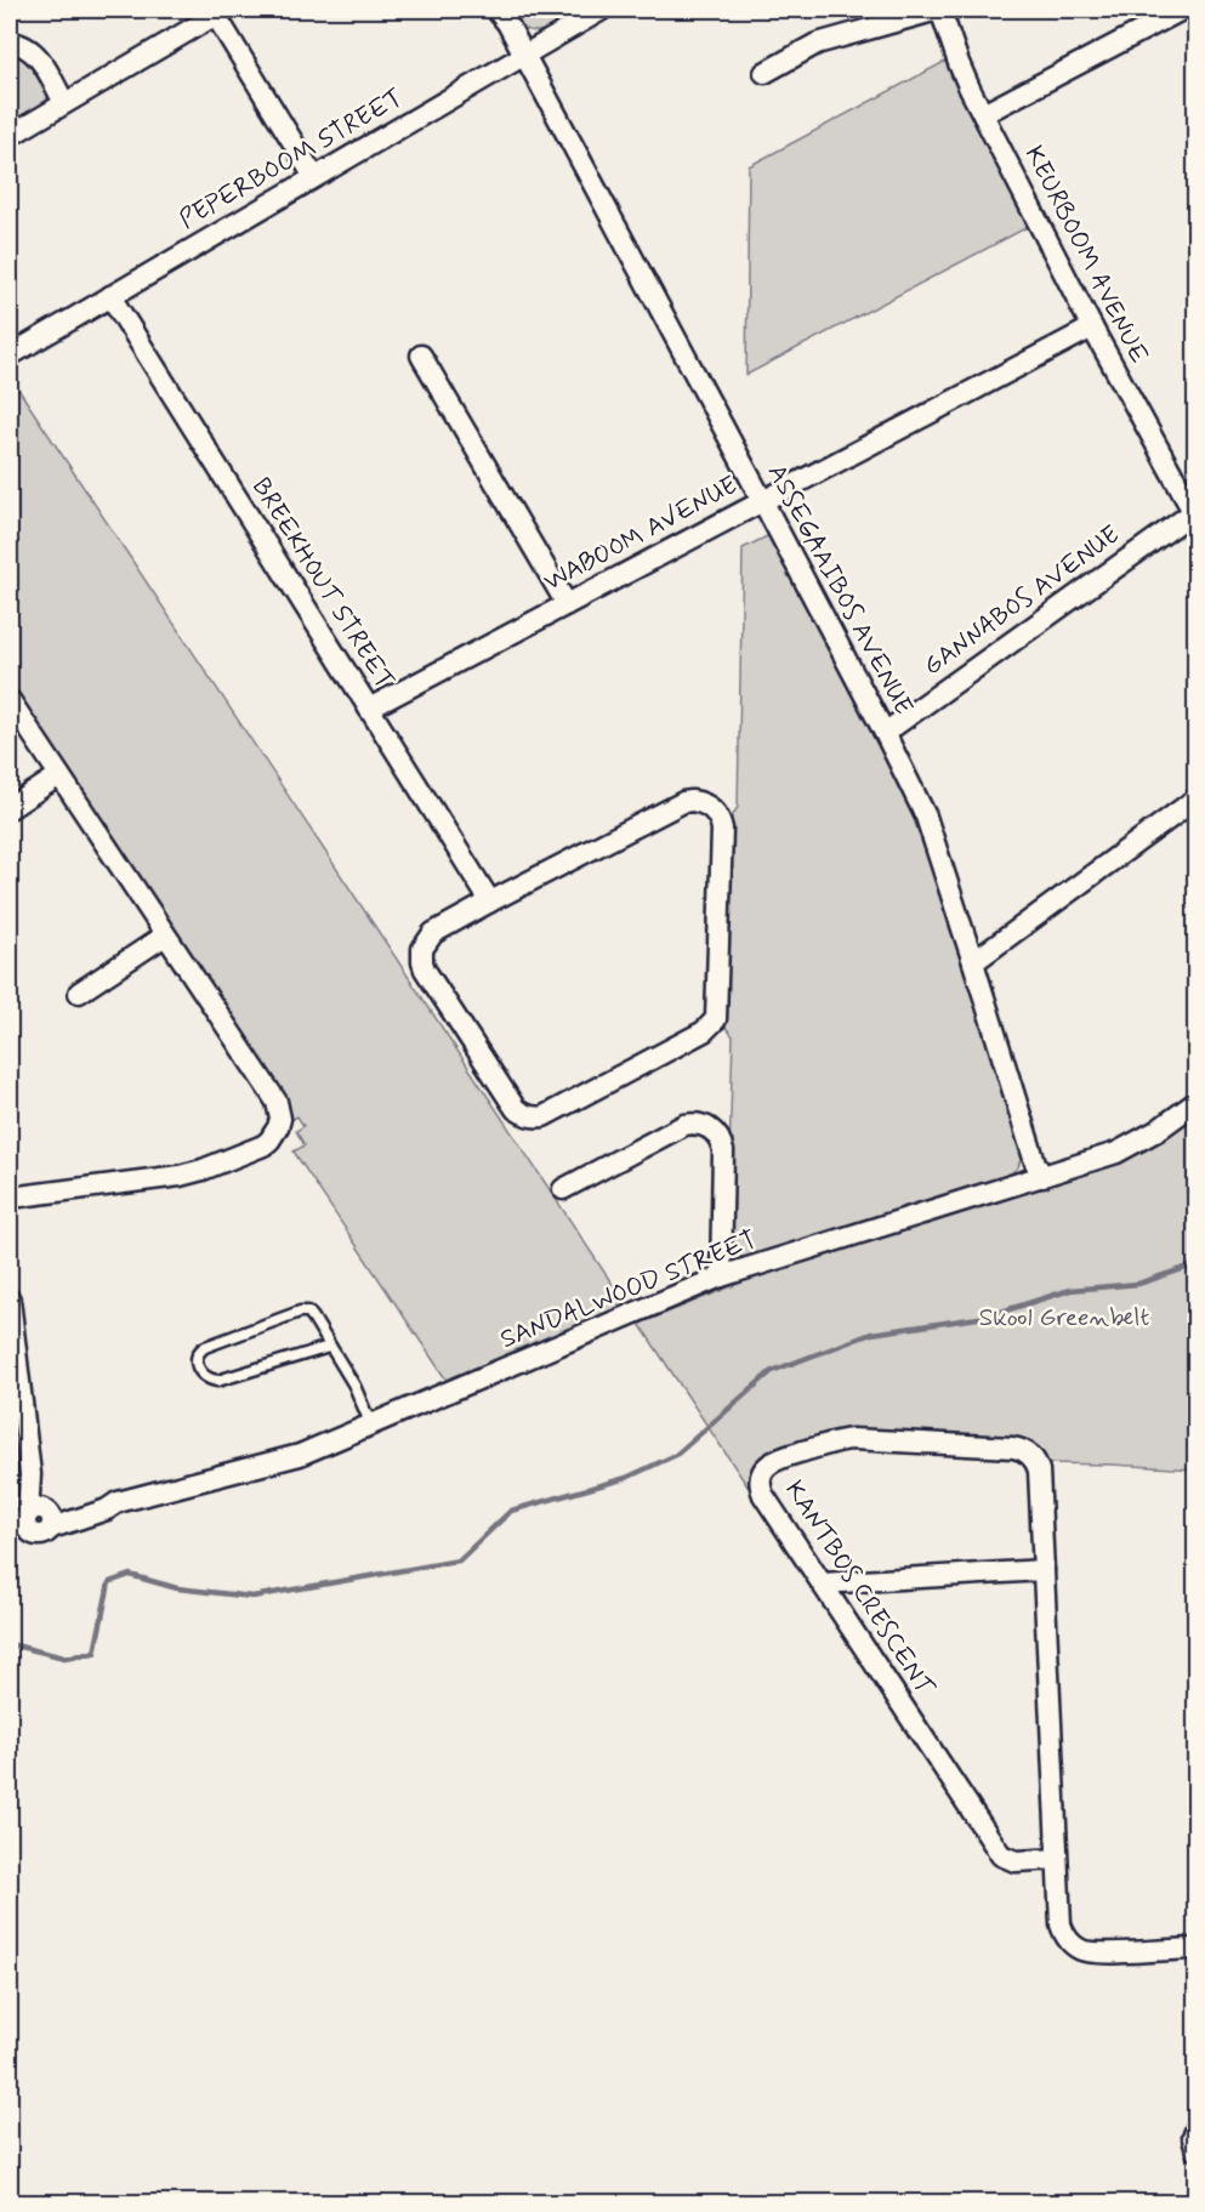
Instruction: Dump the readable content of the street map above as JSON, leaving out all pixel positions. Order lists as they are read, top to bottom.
{
  "streets": {
    "street": [
      "PEPERBOOM STREET",
      "KEURBOOM AVENUE",
      "WABOOM AVENUE",
      "BREEKHOUT STREET",
      "ASSEGAAIBOS AVENUE",
      "GANNABOS AVENUE",
      "SANDALWOOD STREET",
      "KANTBOS CRESCENT"
    ]
  },
  "crossings": [
    ["PEPERBOOM STREET", "BREEKHOUT STREET"],
    ["PEPERBOOM STREET", "ASSEGAAIBOS AVENUE"],
    ["KEURBOOM AVENUE", "WABOOM AVENUE"],
    ["KEURBOOM AVENUE", "GANNABOS AVENUE"],
    ["WABOOM AVENUE", "BREEKHOUT STREET"],
    ["WABOOM AVENUE", "ASSEGAAIBOS AVENUE"],
    ["ASSEGAAIBOS AVENUE", "GANNABOS AVENUE"],
    ["ASSEGAAIBOS AVENUE", "SANDALWOOD STREET"]
  ],
  "parks": ["Skool Greenbelt"]
}
